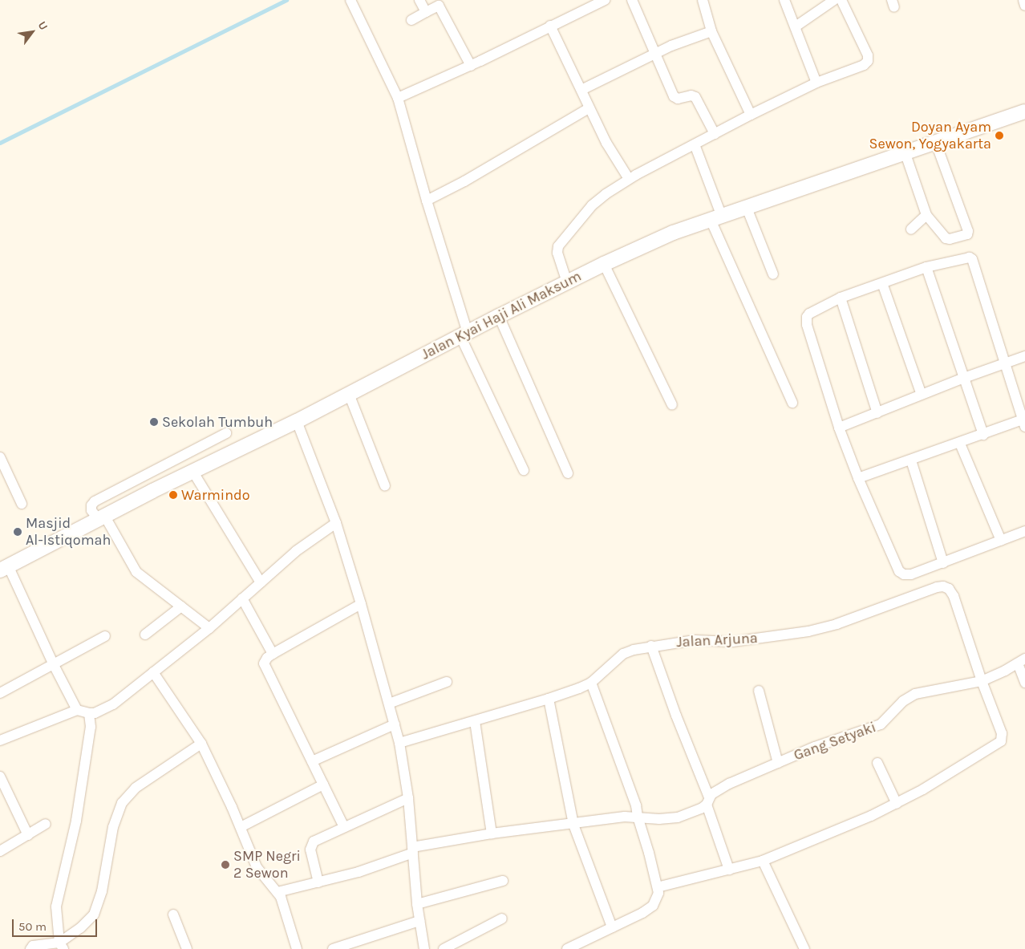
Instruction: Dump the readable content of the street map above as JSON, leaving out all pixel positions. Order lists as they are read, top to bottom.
{
  "streets": {
    "street": ["Jalan Kyai Haji Ali Maksum", "Jalan Arjuna", "Gang Setyaki"]
  },
  "crossings": [
    ["Jalan Arjuna", "Gang Setyaki"]
  ],
  "places": [
    "Doyan Ayam Sewon, Yogyakarta",
    "Sekolah Tumbuh",
    "Warmindo",
    "Masjid Al-Istiqomah",
    "SMP Negri 2 Sewon"
  ],
  "scale_bar": "50 m",
  "north": "top right"
}
